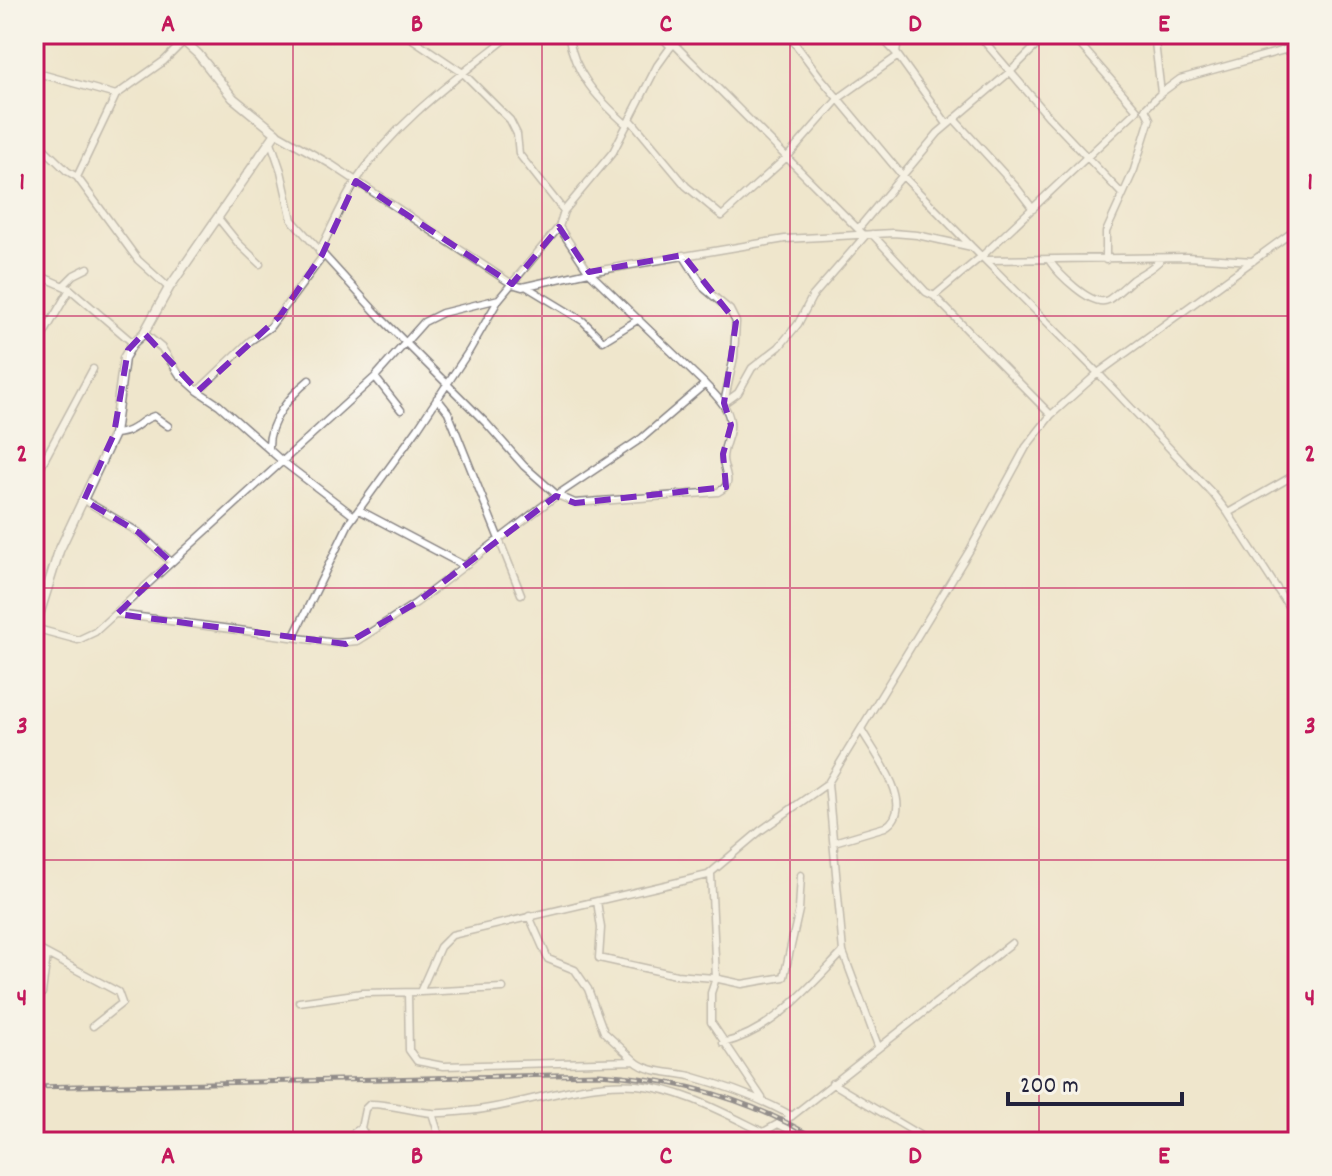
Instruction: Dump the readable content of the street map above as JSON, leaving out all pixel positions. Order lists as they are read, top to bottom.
{
  "scale_bar": "200 m",
  "grid": {
    "columns": [
      "A",
      "B",
      "C",
      "D",
      "E"
    ],
    "rows": [
      "1",
      "2",
      "3",
      "4"
    ]
  }
}
